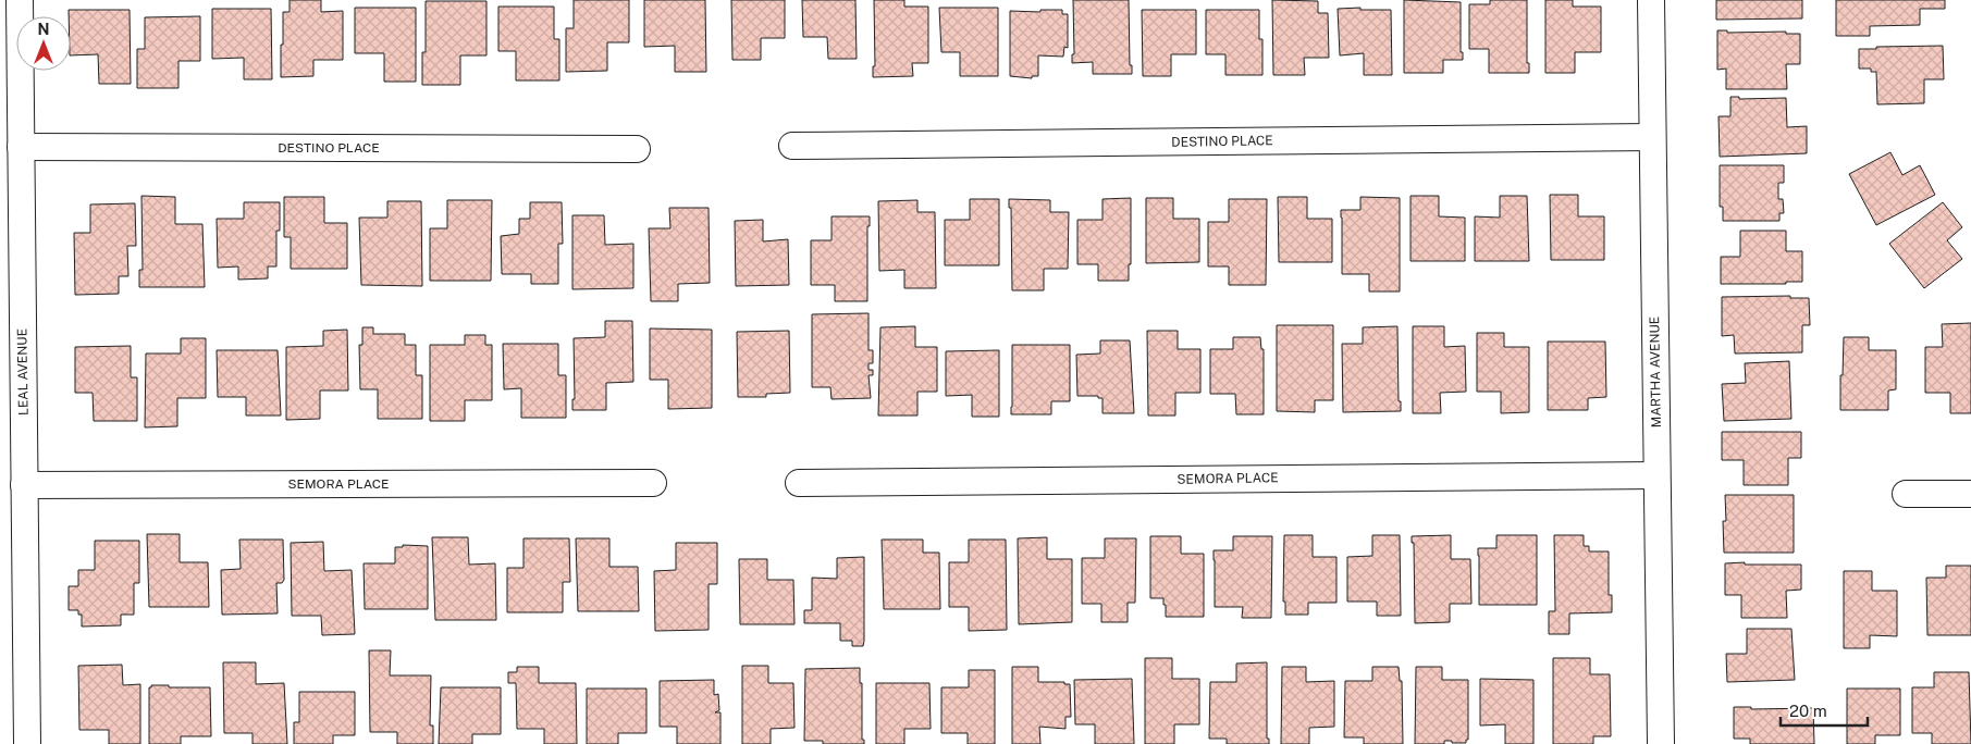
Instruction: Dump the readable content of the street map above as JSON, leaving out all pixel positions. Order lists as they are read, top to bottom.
{
  "streets": {
    "street": [
      "DESTINO PLACE",
      "LEAL AVENUE",
      "MARTHA AVENUE",
      "SEMORA PLACE"
    ]
  },
  "crossings": [
    ["DESTINO PLACE", "LEAL AVENUE"],
    ["DESTINO PLACE", "MARTHA AVENUE"],
    ["LEAL AVENUE", "SEMORA PLACE"],
    ["MARTHA AVENUE", "SEMORA PLACE"]
  ],
  "scale_bar": "20 m",
  "north": "top"
}
